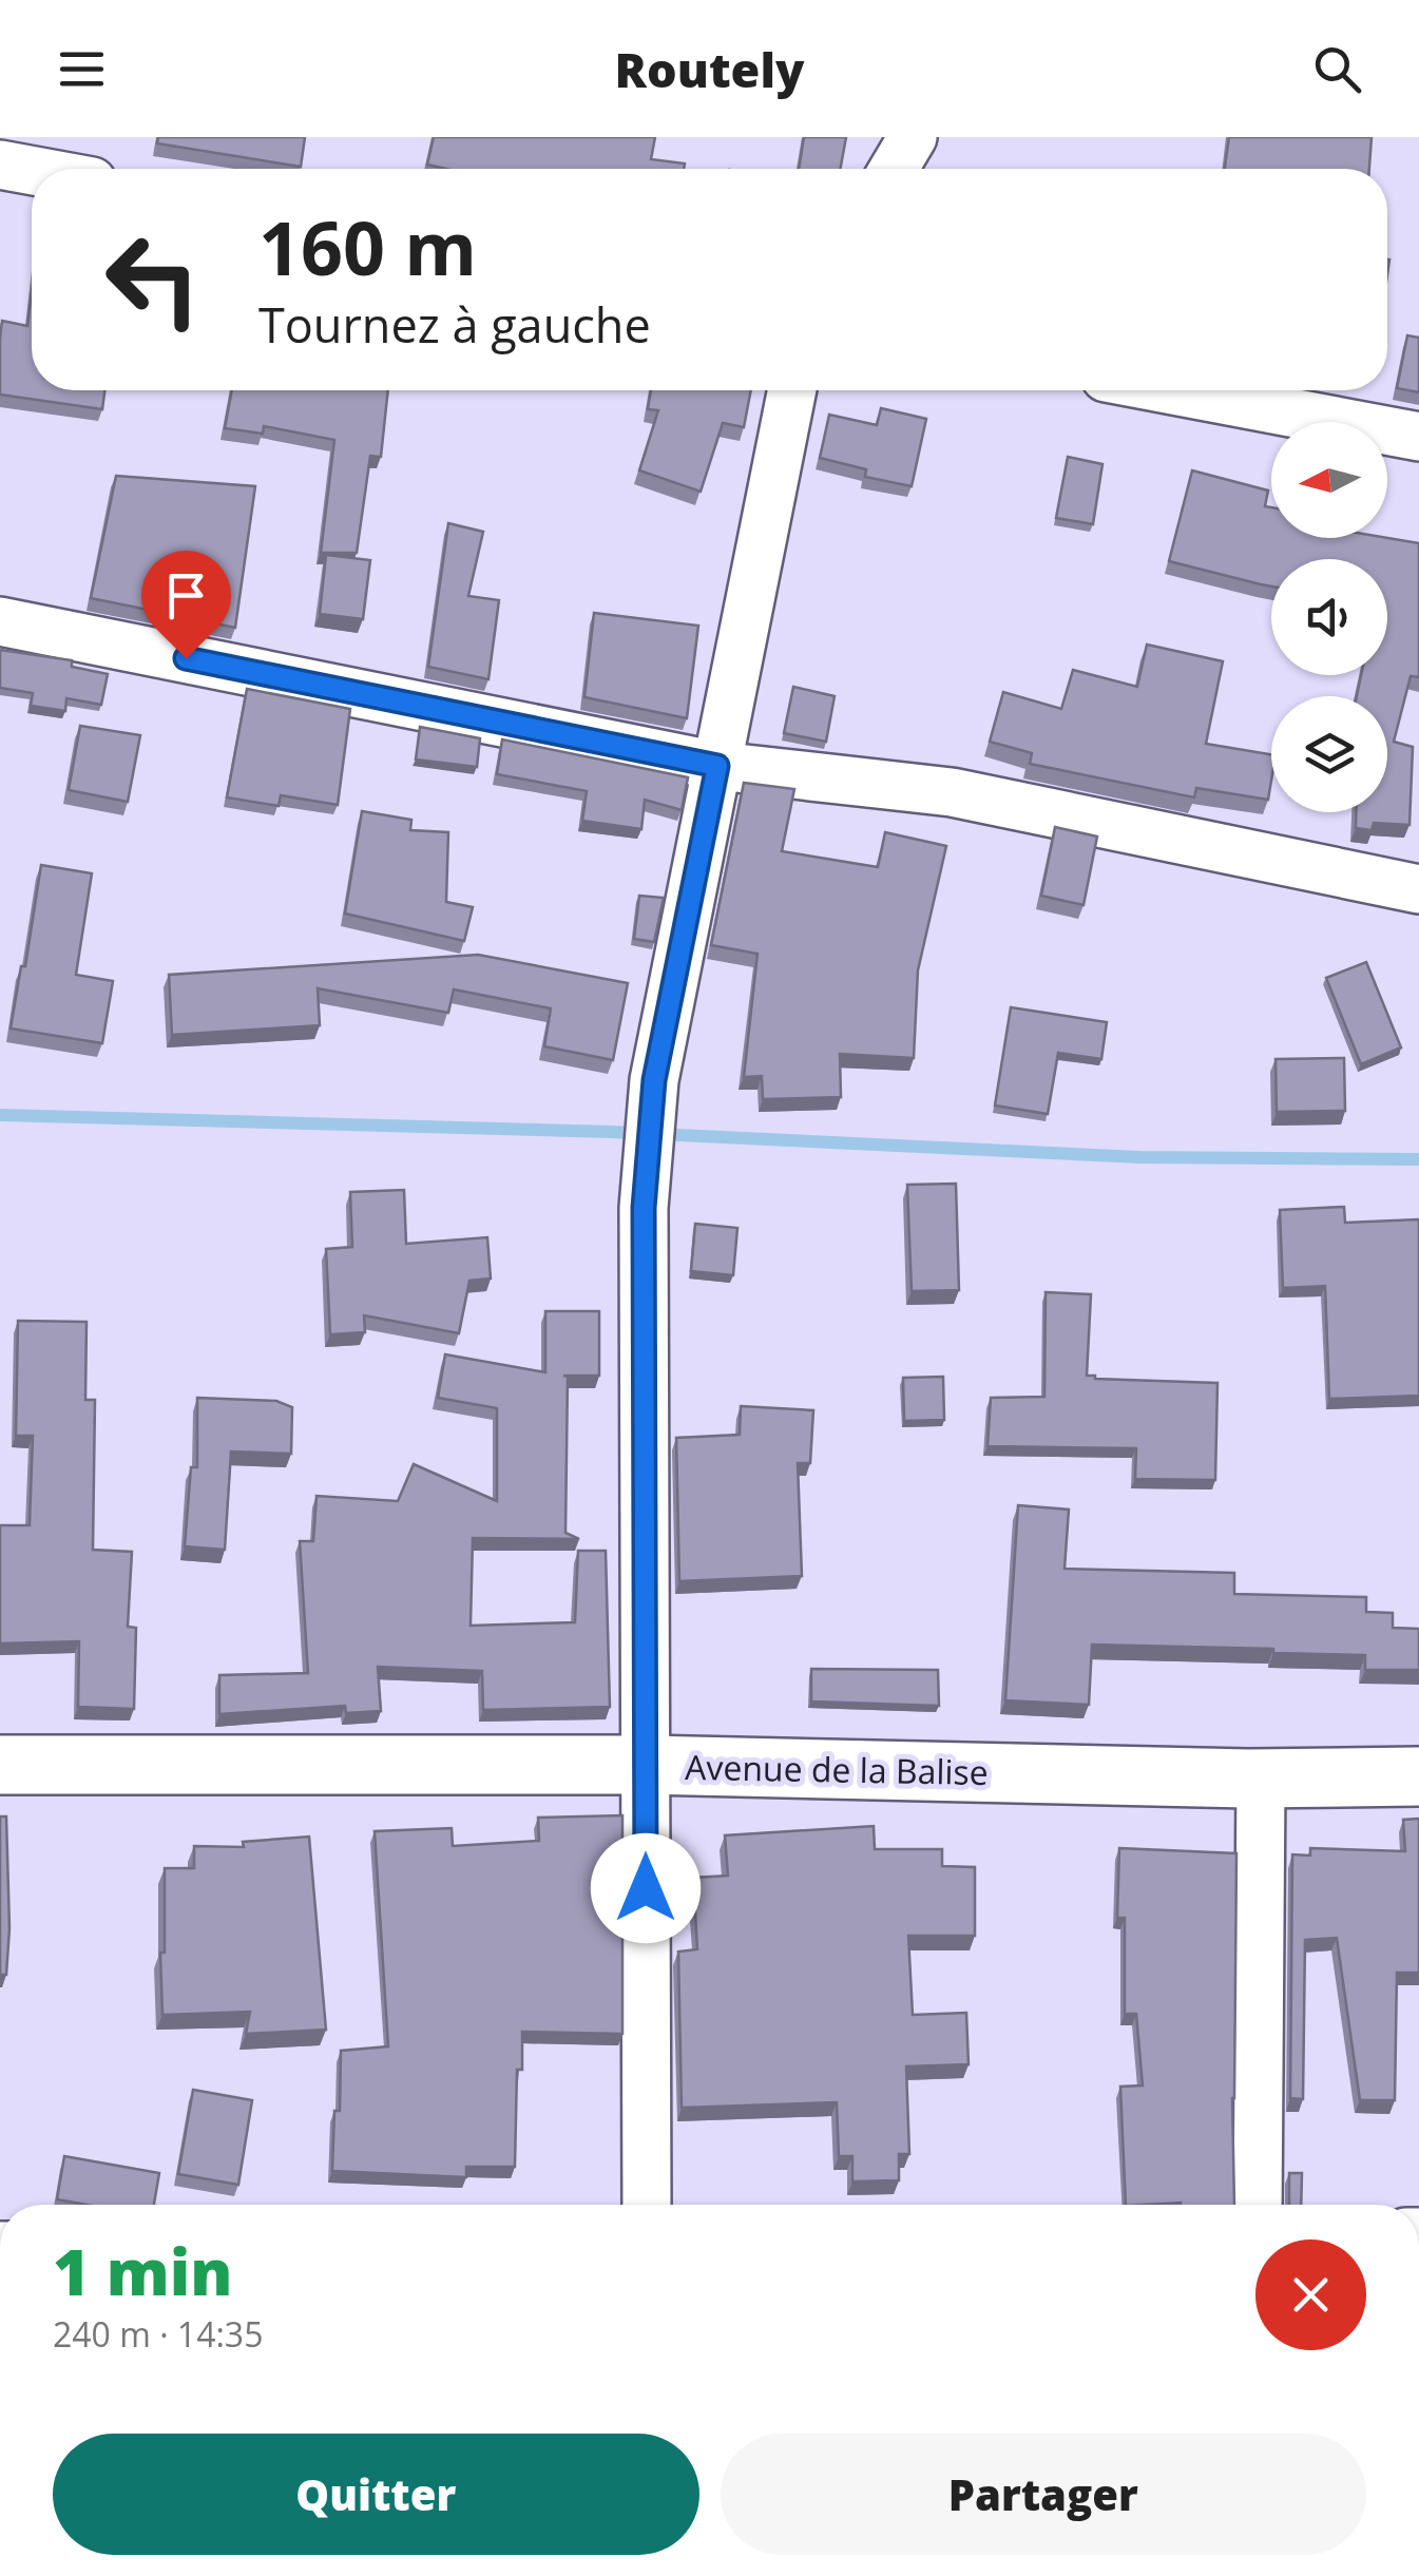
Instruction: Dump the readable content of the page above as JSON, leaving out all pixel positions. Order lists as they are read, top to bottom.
{
  "streets": {
    "street": ["Avenue de la Balise"]
  },
  "north": "left",
  "page": {
    "header": "Routely",
    "turn": ["160 m", "Tournez à gauche"],
    "heading": ["1 min", "240 m · 14:35"],
    "buttons": ["Quitter", "Partager"]
  }
}
